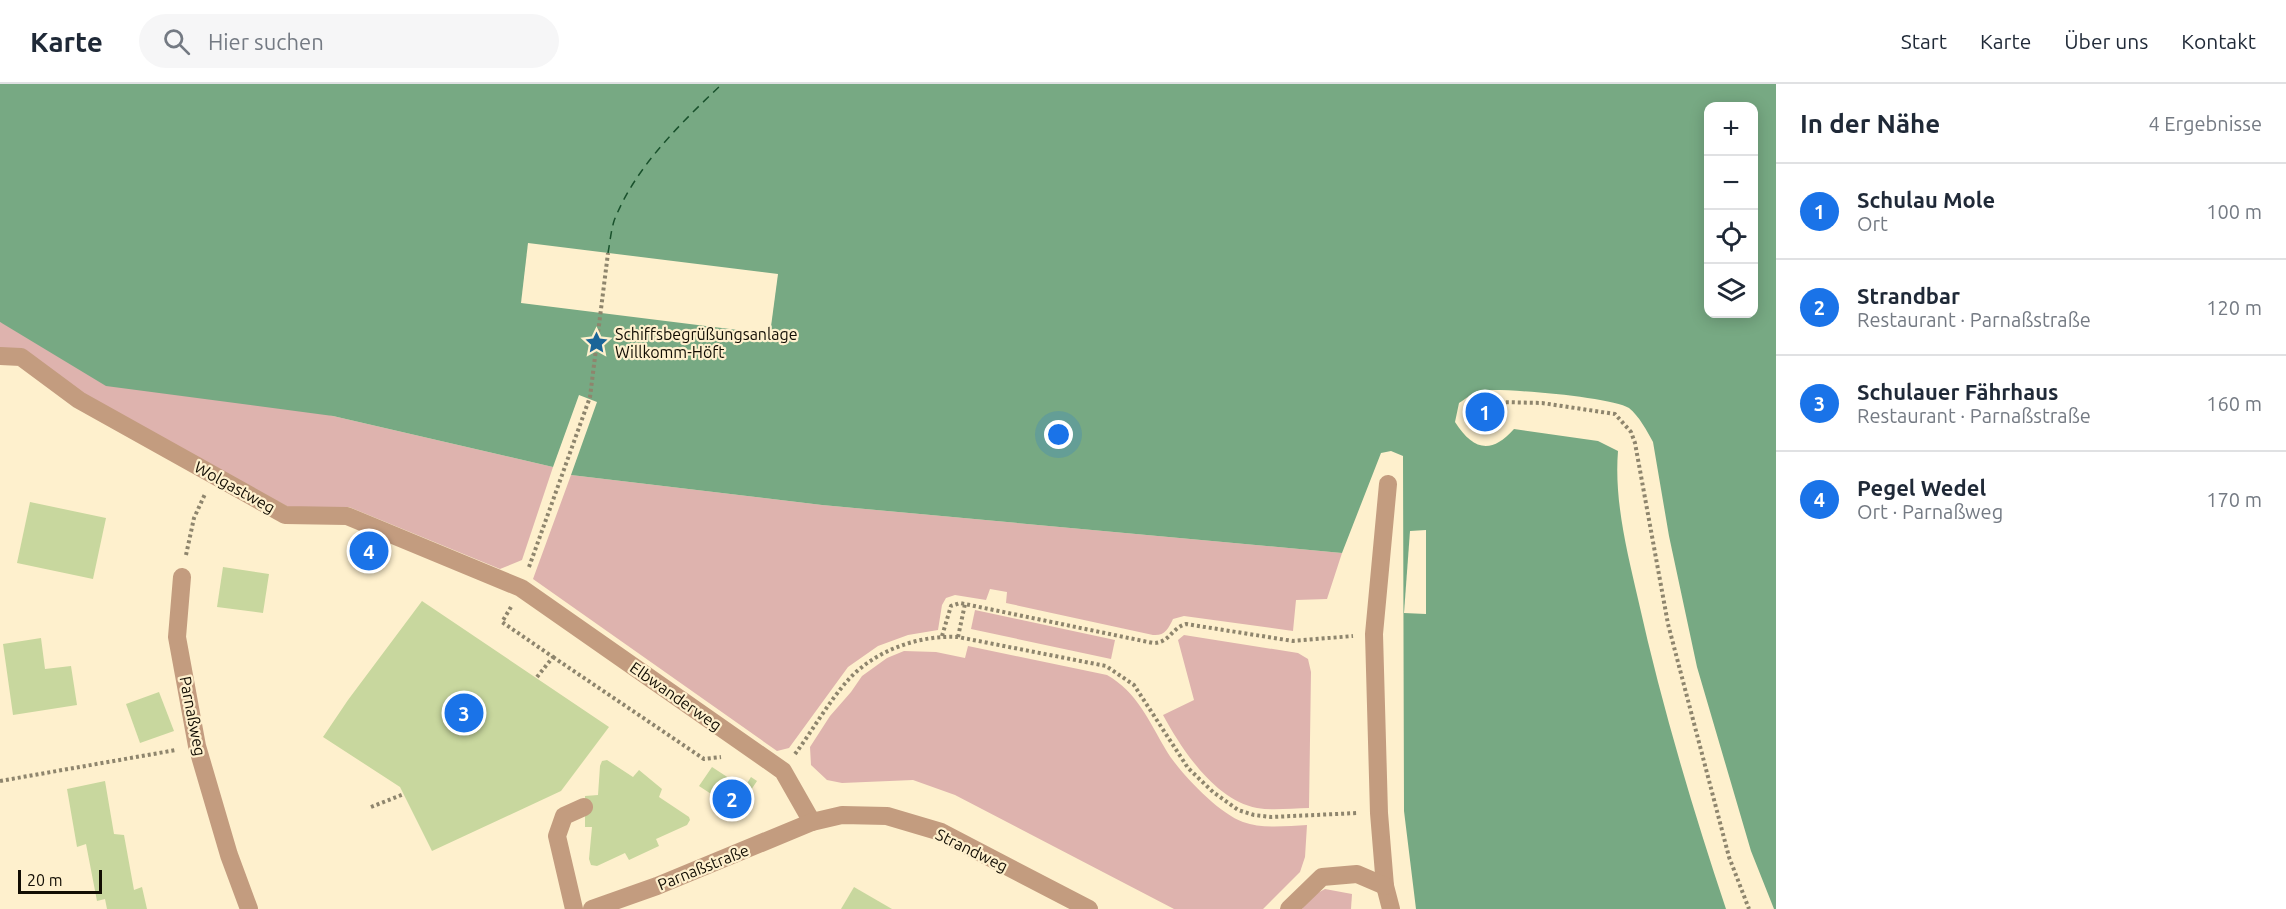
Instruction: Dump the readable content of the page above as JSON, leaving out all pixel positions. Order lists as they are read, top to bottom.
{
  "streets": {
    "street": [
      "Wolgastweg",
      "Elbwanderweg",
      "Parnaßweg",
      "Strandweg",
      "Parnaßstraße"
    ]
  },
  "crossings": [
    ["Wolgastweg", "Elbwanderweg"],
    ["Elbwanderweg", "Strandweg"],
    ["Elbwanderweg", "Parnaßstraße"],
    ["Strandweg", "Parnaßstraße"]
  ],
  "places": {
    "place": ["Schiffsbegrüßungsanlage Willkomm-Höft"]
  },
  "scale_bar": "20 m",
  "page": {
    "header": "Karte",
    "search": "Hier suchen",
    "nav": [
      "Start",
      "Karte",
      "Über uns",
      "Kontakt"
    ],
    "heading": ["In der Nähe", "4 Ergebnisse"],
    "map_buttons": ["+", "−"],
    "list": [
      {
        "mark": "1",
        "name": "Schulau Mole",
        "note": "Ort",
        "value": "100 m"
      },
      {
        "mark": "2",
        "name": "Strandbar",
        "note": "Restaurant · Parnaßstraße",
        "value": "120 m"
      },
      {
        "mark": "3",
        "name": "Schulauer Fährhaus",
        "note": "Restaurant · Parnaßstraße",
        "value": "160 m"
      },
      {
        "mark": "4",
        "name": "Pegel Wedel",
        "note": "Ort · Parnaßweg",
        "value": "170 m"
      }
    ],
    "pins": [
      "1",
      "4",
      "3",
      "2"
    ],
    "scale": "20 m"
  }
}
